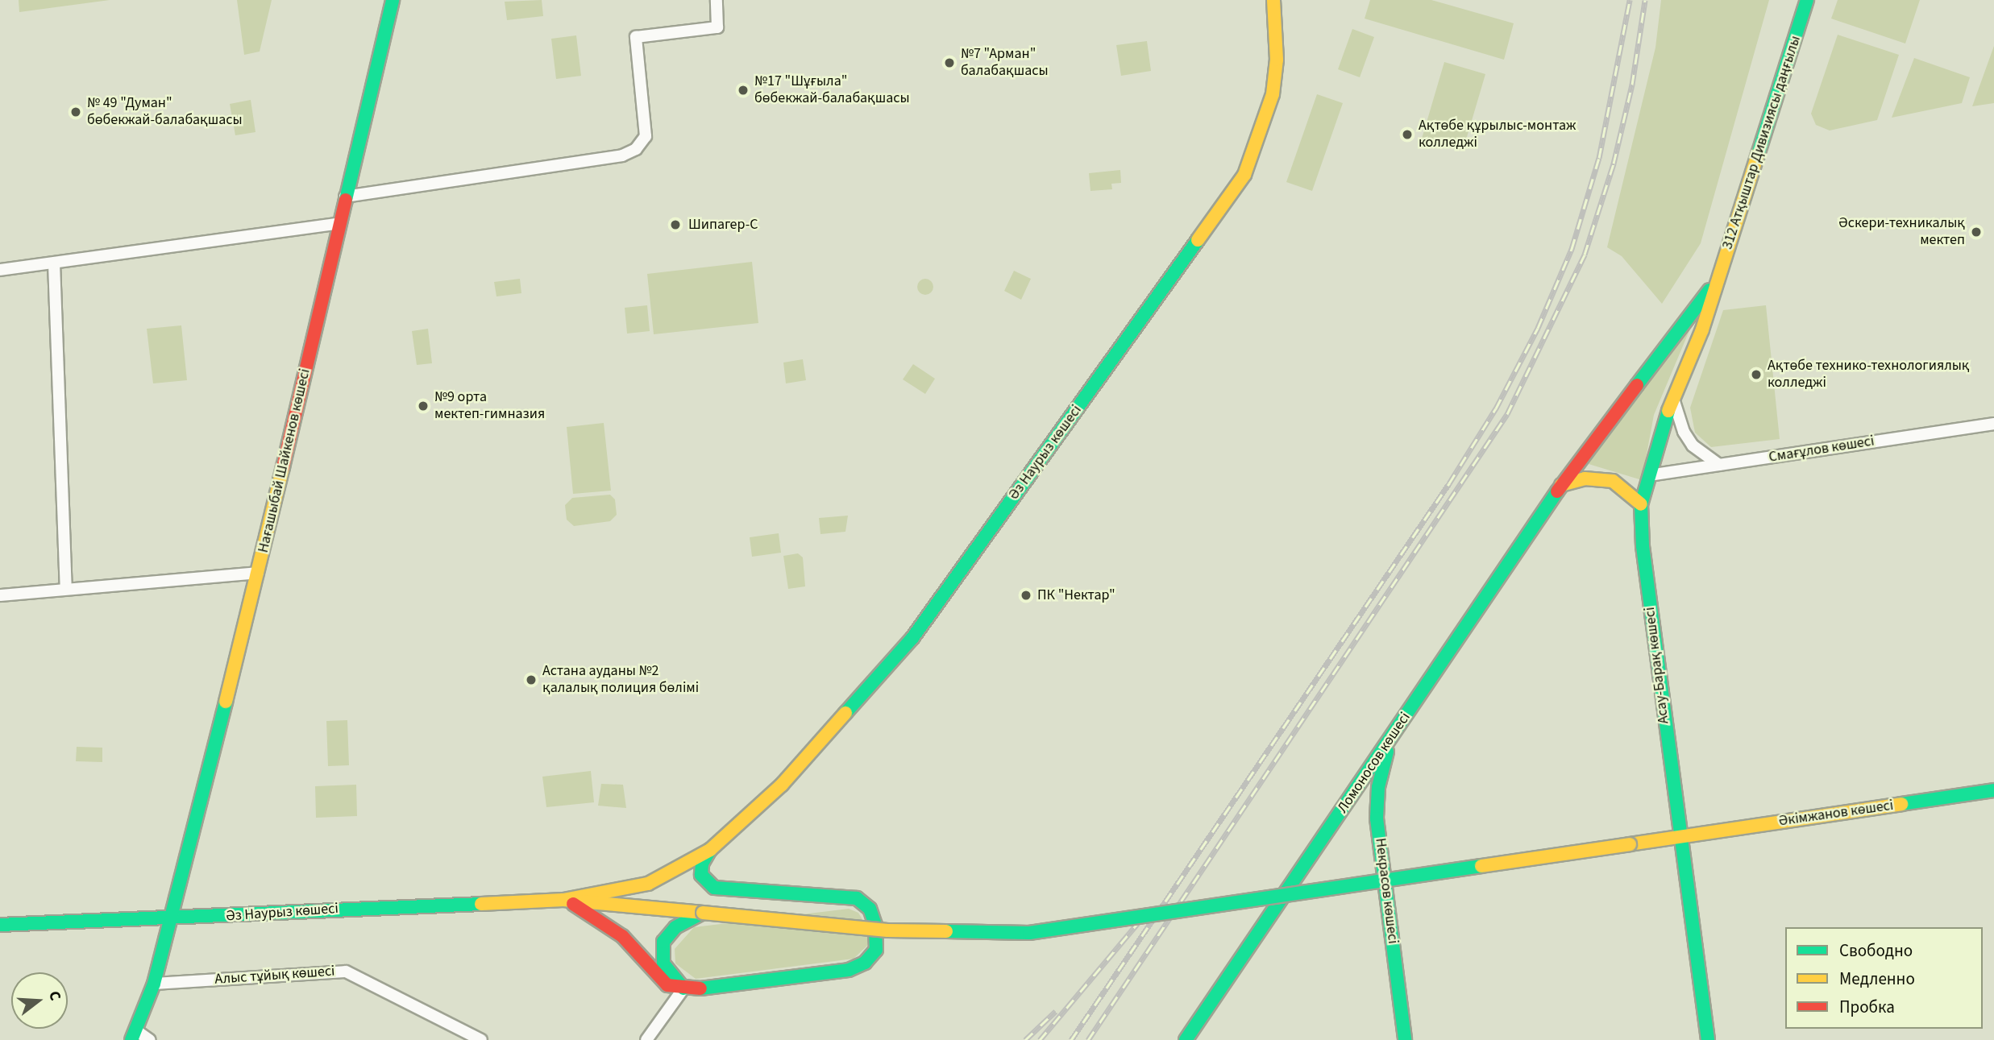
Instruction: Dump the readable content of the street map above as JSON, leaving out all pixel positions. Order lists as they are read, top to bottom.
{
  "streets": {
    "street": [
      "312 Атқыштар Дивизиясы даңғылы",
      "Смағұлов көшесі",
      "Әз Наурыз көшесі",
      "Нағашыбай Шайкенов көшесі",
      "Асау-Барақ көшесі",
      "Ломоносов көшесі",
      "Әкімжанов көшесі",
      "Некрасов көшесі",
      "Алыс тұйық көшесі"
    ]
  },
  "crossings": [
    ["312 Атқыштар Дивизиясы даңғылы", "Асау-Барақ көшесі"],
    ["312 Атқыштар Дивизиясы даңғылы", "Ломоносов көшесі"],
    ["Смағұлов көшесі", "Асау-Барақ көшесі"],
    ["Әз Наурыз көшесі", "Нағашыбай Шайкенов көшесі"],
    ["Әз Наурыз көшесі", "Әкімжанов көшесі"],
    ["Нағашыбай Шайкенов көшесі", "Алыс тұйық көшесі"],
    ["Асау-Барақ көшесі", "Ломоносов көшесі"],
    ["Асау-Барақ көшесі", "Әкімжанов көшесі"],
    ["Ломоносов көшесі", "Некрасов көшесі"]
  ],
  "places": [
    "№7 \"Арман\" балабақшасы",
    "№17 \"Шұғыла\" бөбекжай-балабақшасы",
    "№ 49 \"Думан\" бөбекжай-балабақшасы",
    "Ақтөбе құрылыс-монтаж колледжі",
    "Шипагер-С",
    "Әскери-техникалық мектеп",
    "Ақтөбе технико-технологиялық колледжі",
    "№9 орта мектеп-гимназия",
    "ПК \"Нектар\"",
    "Астана ауданы №2 қалалық полиция бөлімі"
  ],
  "legend": ["Свободно", "Медленно", "Пробка"],
  "north": "right"
}
